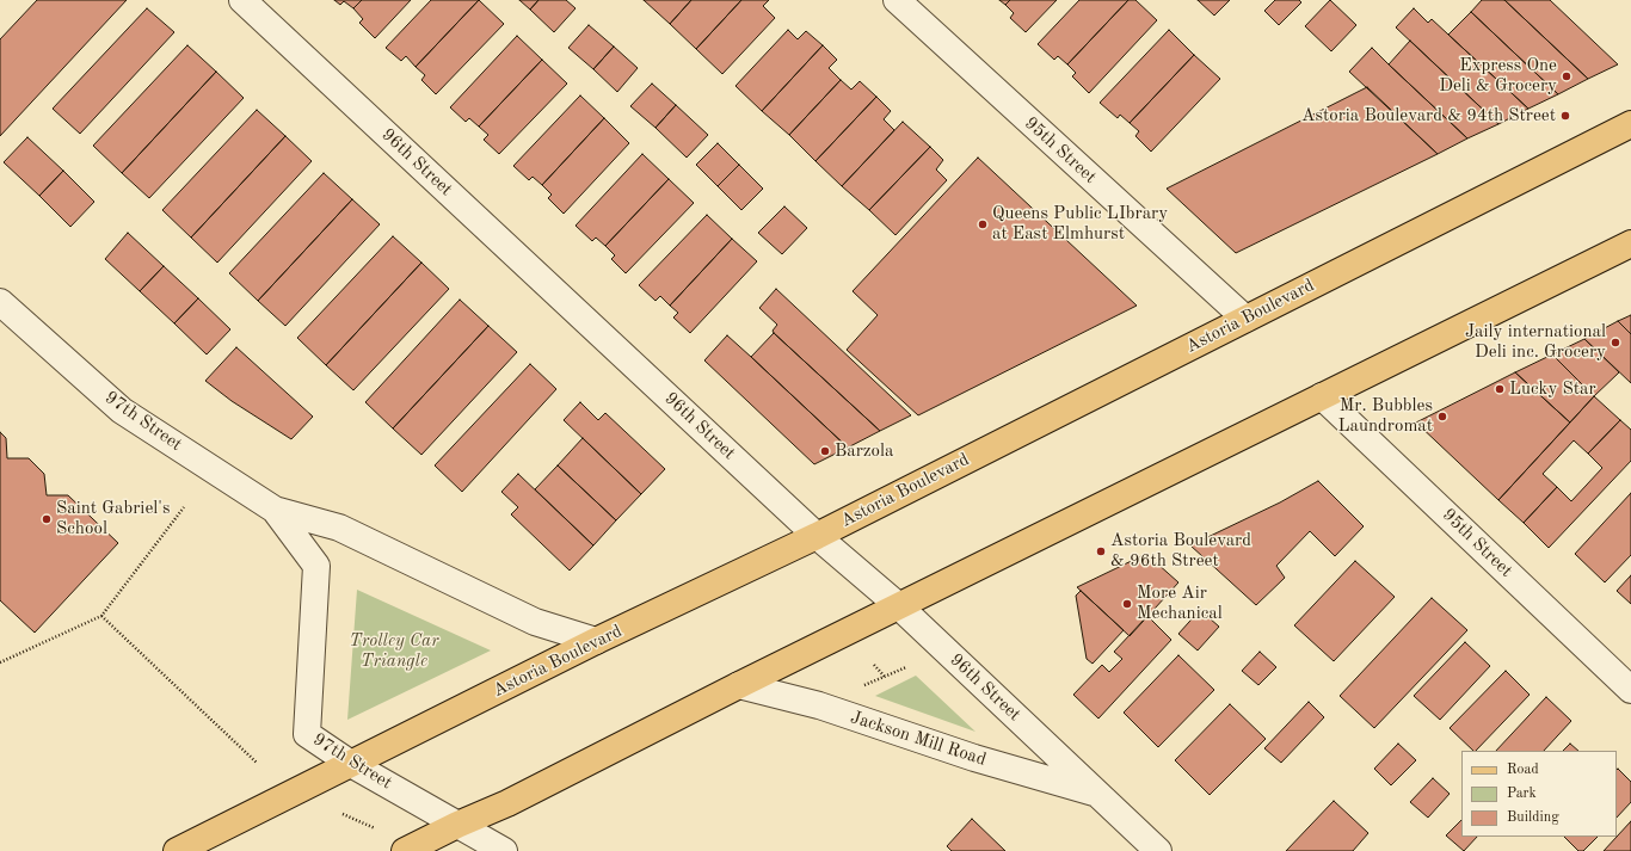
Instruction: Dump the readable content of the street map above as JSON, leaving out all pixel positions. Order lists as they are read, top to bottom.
{
  "streets": {
    "main road": ["Astoria Boulevard"],
    "street": [
      "95th Street",
      "96th Street",
      "97th Street",
      "Jackson Mill Road"
    ]
  },
  "crossings": [
    ["95th Street", "Astoria Boulevard"],
    ["96th Street", "Astoria Boulevard"],
    ["96th Street", "Jackson Mill Road"],
    ["Astoria Boulevard", "97th Street"]
  ],
  "parks": ["Trolley Car Triangle"],
  "places": [
    "Express One Deli & Grocery",
    "Astoria Boulevard & 94th Street",
    "Queens Public LIbrary at East Elmhurst",
    "Jaily international Deli inc. Grocery",
    "Lucky Star",
    "Mr. Bubbles Laundromat",
    "Barzola",
    "Saint Gabriel's School",
    "Astoria Boulevard & 96th Street",
    "More Air Mechanical"
  ],
  "legend": ["Road", "Park", "Building"]
}
